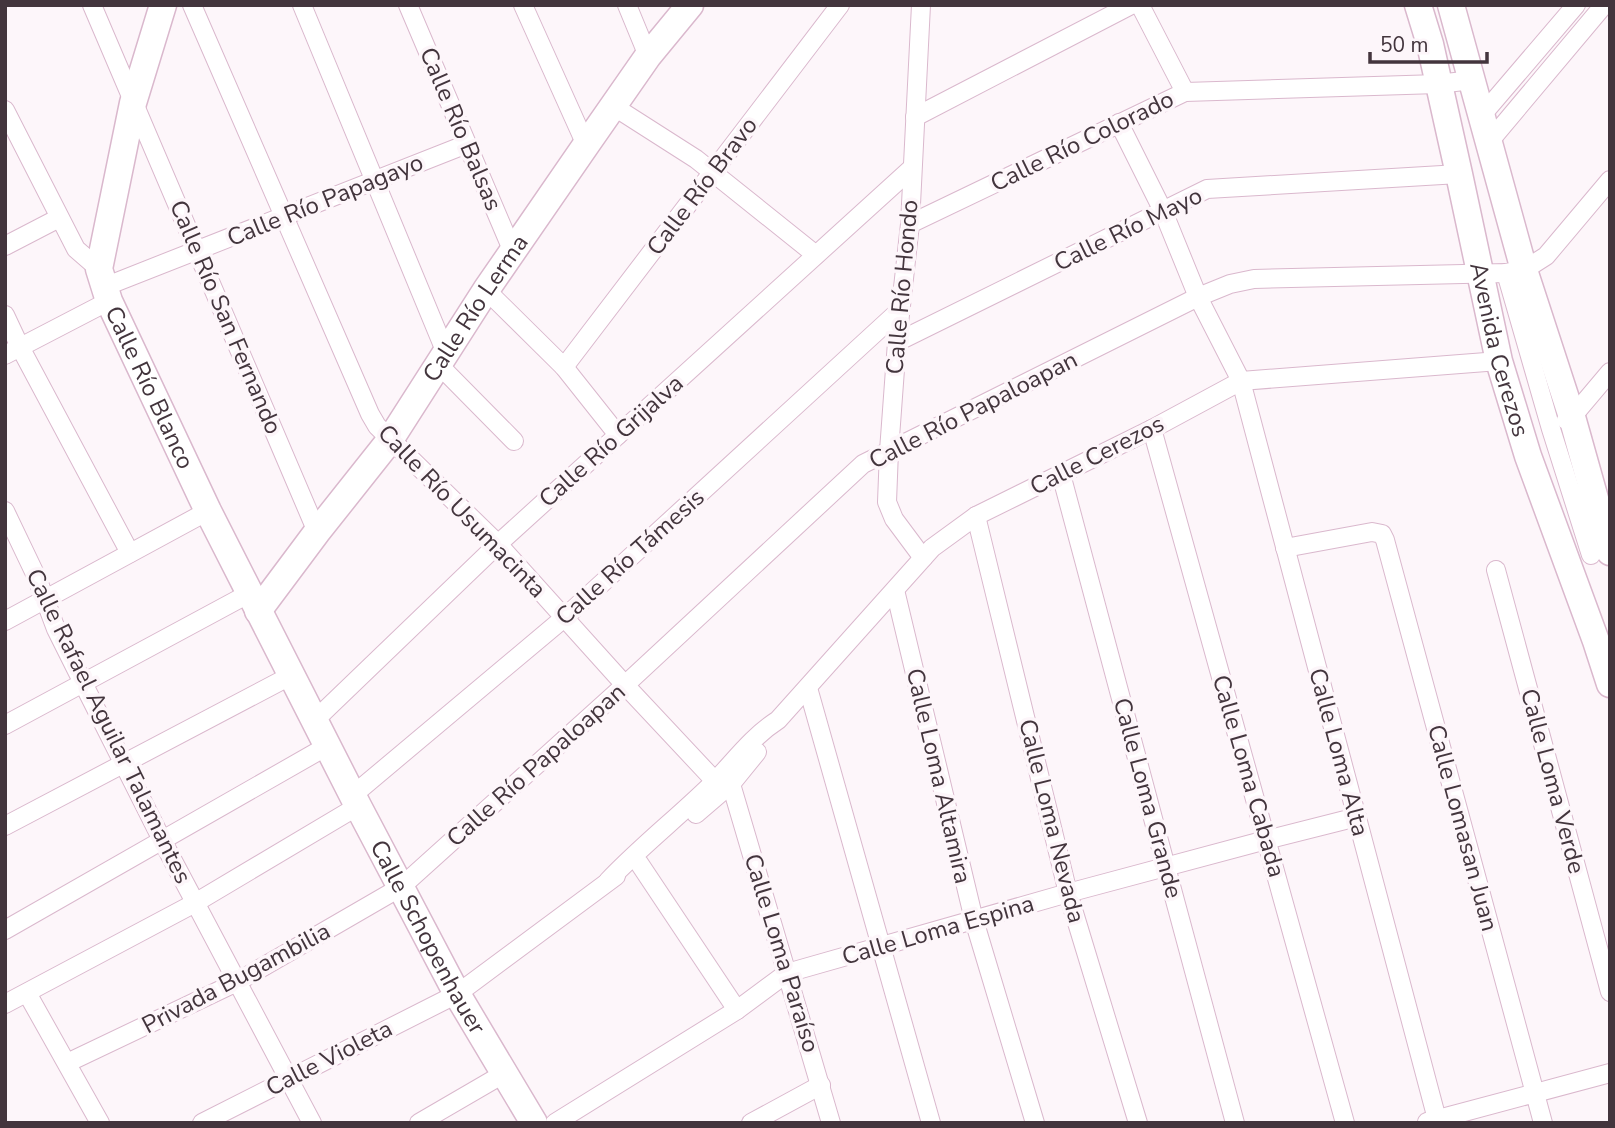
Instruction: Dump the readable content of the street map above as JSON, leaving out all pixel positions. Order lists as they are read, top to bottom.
{
  "streets": {
    "street": [
      "Calle Río Balsas",
      "Calle Río Colorado",
      "Calle Río Bravo",
      "Calle Río Papagayo",
      "Calle Río Mayo",
      "Calle Río Hondo",
      "Calle Río Lerma",
      "Calle Río San Fernando",
      "Avenida Cerezos",
      "Calle Río Blanco",
      "Calle Río Papaloapan",
      "Calle Río Grijalva",
      "Calle Cerezos",
      "Calle Río Usumacinta",
      "Calle Río Támesis",
      "Calle Rafael Aguilar Talamantes",
      "Calle Loma Alta",
      "Calle Loma Altamira",
      "Calle Loma Cabada",
      "Calle Loma Verde",
      "Calle Loma Grande",
      "Calle Loma Nevada",
      "Calle Lomasan Juan",
      "Calle Loma Espina",
      "Calle Schopenhauer",
      "Calle Loma Paraíso",
      "Privada Bugambilia",
      "Calle Violeta"
    ]
  },
  "crossings": [
    ["Calle Río Balsas", "Calle Río Papagayo"],
    ["Calle Río Balsas", "Calle Río Lerma"],
    ["Calle Río Colorado", "Calle Río Hondo"],
    ["Calle Río Colorado", "Avenida Cerezos"],
    ["Calle Río Colorado", "Calle Loma Alta"],
    ["Calle Río Papagayo", "Calle Río San Fernando"],
    ["Calle Río Papagayo", "Calle Río Blanco"],
    ["Calle Río Papagayo", "Calle Río Usumacinta"],
    ["Calle Río Mayo", "Calle Río Hondo"],
    ["Calle Río Mayo", "Avenida Cerezos"],
    ["Calle Río Mayo", "Calle Loma Alta"],
    ["Calle Río Hondo", "Calle Río Papaloapan"],
    ["Calle Río Hondo", "Calle Río Grijalva"],
    ["Calle Río Hondo", "Calle Cerezos"],
    ["Calle Río Hondo", "Calle Río Támesis"],
    ["Calle Río Lerma", "Calle Río San Fernando"],
    ["Calle Río Lerma", "Calle Río Blanco"],
    ["Calle Río Lerma", "Calle Río Usumacinta"],
    ["Avenida Cerezos", "Calle Río Papaloapan"],
    ["Avenida Cerezos", "Calle Cerezos"],
    ["Calle Río Blanco", "Calle Río Grijalva"],
    ["Calle Río Blanco", "Calle Schopenhauer"],
    ["Calle Río Papaloapan", "Calle Río Usumacinta"],
    ["Calle Río Papaloapan", "Calle Loma Alta"],
    ["Calle Río Papaloapan", "Calle Schopenhauer"],
    ["Calle Río Papaloapan", "Privada Bugambilia"],
    ["Calle Río Grijalva", "Calle Río Usumacinta"],
    ["Calle Cerezos", "Calle Río Usumacinta"],
    ["Calle Cerezos", "Calle Loma Alta"],
    ["Calle Cerezos", "Calle Loma Altamira"],
    ["Calle Cerezos", "Calle Loma Cabada"],
    ["Calle Cerezos", "Calle Loma Grande"],
    ["Calle Cerezos", "Calle Loma Nevada"],
    ["Calle Cerezos", "Calle Schopenhauer"],
    ["Calle Cerezos", "Calle Loma Paraíso"],
    ["Calle Cerezos", "Calle Violeta"],
    ["Calle Río Usumacinta", "Calle Río Támesis"],
    ["Calle Río Usumacinta", "Calle Loma Paraíso"],
    ["Calle Río Támesis", "Calle Rafael Aguilar Talamantes"],
    ["Calle Río Támesis", "Calle Schopenhauer"],
    ["Calle Rafael Aguilar Talamantes", "Privada Bugambilia"],
    ["Calle Rafael Aguilar Talamantes", "Calle Violeta"],
    ["Calle Loma Alta", "Calle Lomasan Juan"],
    ["Calle Loma Alta", "Calle Loma Espina"],
    ["Calle Loma Altamira", "Calle Loma Espina"],
    ["Calle Loma Cabada", "Calle Loma Espina"],
    ["Calle Loma Grande", "Calle Loma Espina"],
    ["Calle Loma Nevada", "Calle Loma Espina"],
    ["Calle Loma Espina", "Calle Loma Paraíso"],
    ["Calle Schopenhauer", "Privada Bugambilia"],
    ["Calle Schopenhauer", "Calle Violeta"]
  ],
  "scale_bar": "50 m"
}
